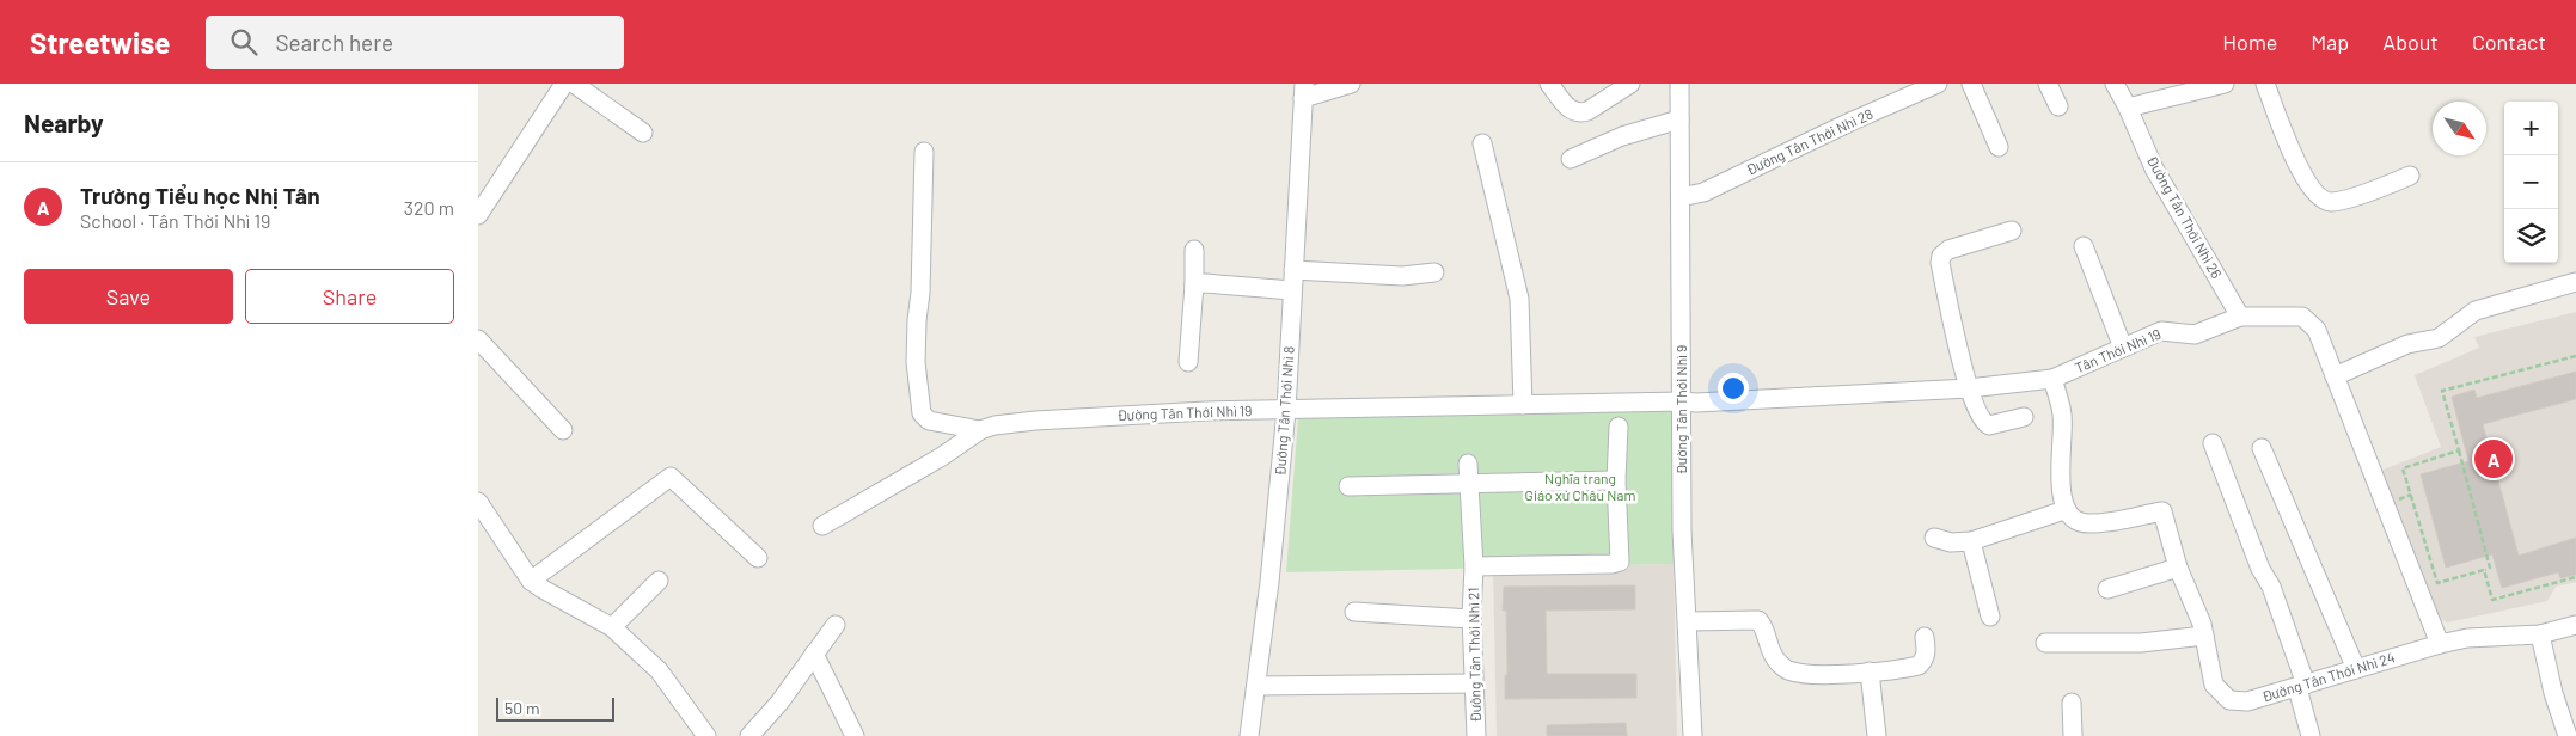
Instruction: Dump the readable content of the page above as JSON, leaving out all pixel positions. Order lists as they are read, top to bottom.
{
  "streets": {
    "street": [
      "Đường Tân Thới Nhì 28",
      "Đường Tân Thới Nhì 26",
      "Tân Thời Nhì 19",
      "Đường Tân Thới Nhì 9",
      "Đường Tân Thới Nhì 8",
      "Đường Tân Thới Nhì 19",
      "Đường Tân Thới Nhì 21",
      "Đường Tân Thới Nhì 24"
    ]
  },
  "crossings": [
    ["Đường Tân Thới Nhì 28", "Đường Tân Thới Nhì 9"],
    ["Đường Tân Thới Nhì 26", "Tân Thời Nhì 19"],
    ["Tân Thời Nhì 19", "Đường Tân Thới Nhì 9"],
    ["Tân Thời Nhì 19", "Đường Tân Thới Nhì 19"],
    ["Tân Thời Nhì 19", "Đường Tân Thới Nhì 24"],
    ["Đường Tân Thới Nhì 9", "Đường Tân Thới Nhì 19"],
    ["Đường Tân Thới Nhì 8", "Đường Tân Thới Nhì 19"]
  ],
  "parks": ["Nghĩa trang Giáo xứ Châu Nam"],
  "scale_bar": "50 m",
  "north": "bottom right",
  "page": {
    "header": "Streetwise",
    "search": "Search here",
    "nav": [
      "Home",
      "Map",
      "About",
      "Contact"
    ],
    "heading": "Nearby",
    "map_buttons": ["+", "−"],
    "list": [
      {
        "mark": "A",
        "name": "Trường Tiểu học Nhị Tân",
        "note": "School · Tân Thời Nhì 19",
        "value": "320 m"
      }
    ],
    "buttons": ["Save", "Share"],
    "pins": "A",
    "scale": "50 m"
  }
}
